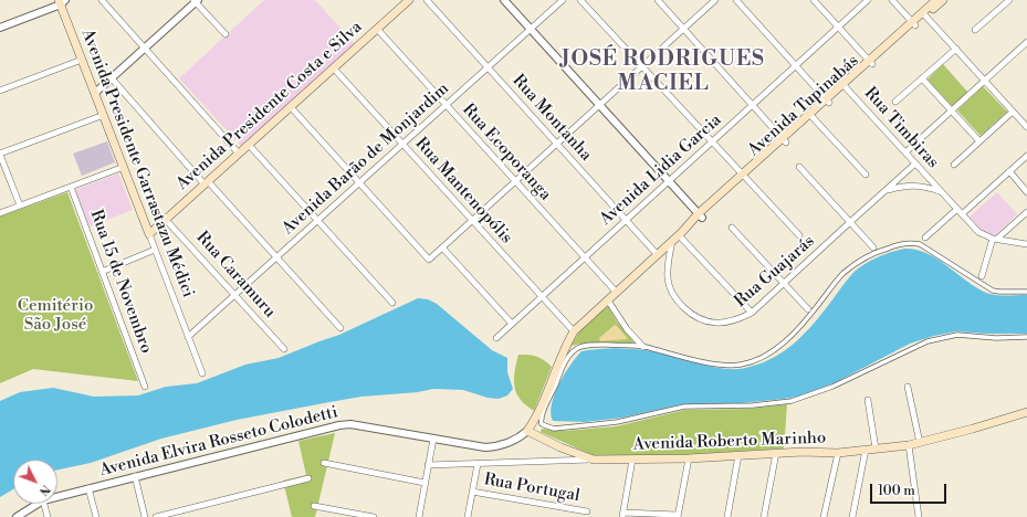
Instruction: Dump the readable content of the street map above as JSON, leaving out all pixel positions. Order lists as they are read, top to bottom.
{
  "streets": {
    "main road": [
      "Avenida Presidente Costa e Silva",
      "Avenida Tupinabás",
      "Avenida Presidente Garrastazu Médici",
      "Avenida Roberto Marinho"
    ],
    "street": [
      "Rua Montanha",
      "Rua Timbiras",
      "Rua Ecoporanga",
      "Avenida Barão de Monjardim",
      "Avenida Lidia Garcia",
      "Rua Mantenopólis",
      "Rua Guajarás",
      "Rua Caramuru",
      "Rua 15 de Novembro",
      "Avenida Elvira Rosseto Colodetti",
      "Rua Portugal"
    ]
  },
  "crossings": [
    ["Avenida Presidente Costa e Silva", "Rua Ecoporanga"],
    ["Avenida Presidente Costa e Silva", "Avenida Presidente Garrastazu Médici"],
    ["Avenida Presidente Costa e Silva", "Rua Mantenopólis"],
    ["Avenida Presidente Costa e Silva", "Rua Caramuru"],
    ["Avenida Tupinabás", "Rua Montanha"],
    ["Avenida Tupinabás", "Rua Timbiras"],
    ["Avenida Tupinabás", "Rua Ecoporanga"],
    ["Avenida Tupinabás", "Rua Mantenopólis"],
    ["Avenida Tupinabás", "Rua Guajarás"],
    ["Avenida Tupinabás", "Avenida Elvira Rosseto Colodetti"],
    ["Rua Montanha", "Avenida Barão de Monjardim"],
    ["Rua Montanha", "Avenida Lidia Garcia"],
    ["Rua Timbiras", "Rua Guajarás"],
    ["Rua Ecoporanga", "Avenida Barão de Monjardim"],
    ["Rua Ecoporanga", "Avenida Lidia Garcia"],
    ["Avenida Barão de Monjardim", "Avenida Presidente Garrastazu Médici"],
    ["Avenida Barão de Monjardim", "Rua Mantenopólis"],
    ["Avenida Barão de Monjardim", "Rua Caramuru"],
    ["Avenida Lidia Garcia", "Rua Mantenopólis"]
  ],
  "districts": ["JOSÉ RODRIGUES MACIEL"],
  "parks": ["Cemitério São José"],
  "scale_bar": "100 m",
  "north": "bottom right"
}
